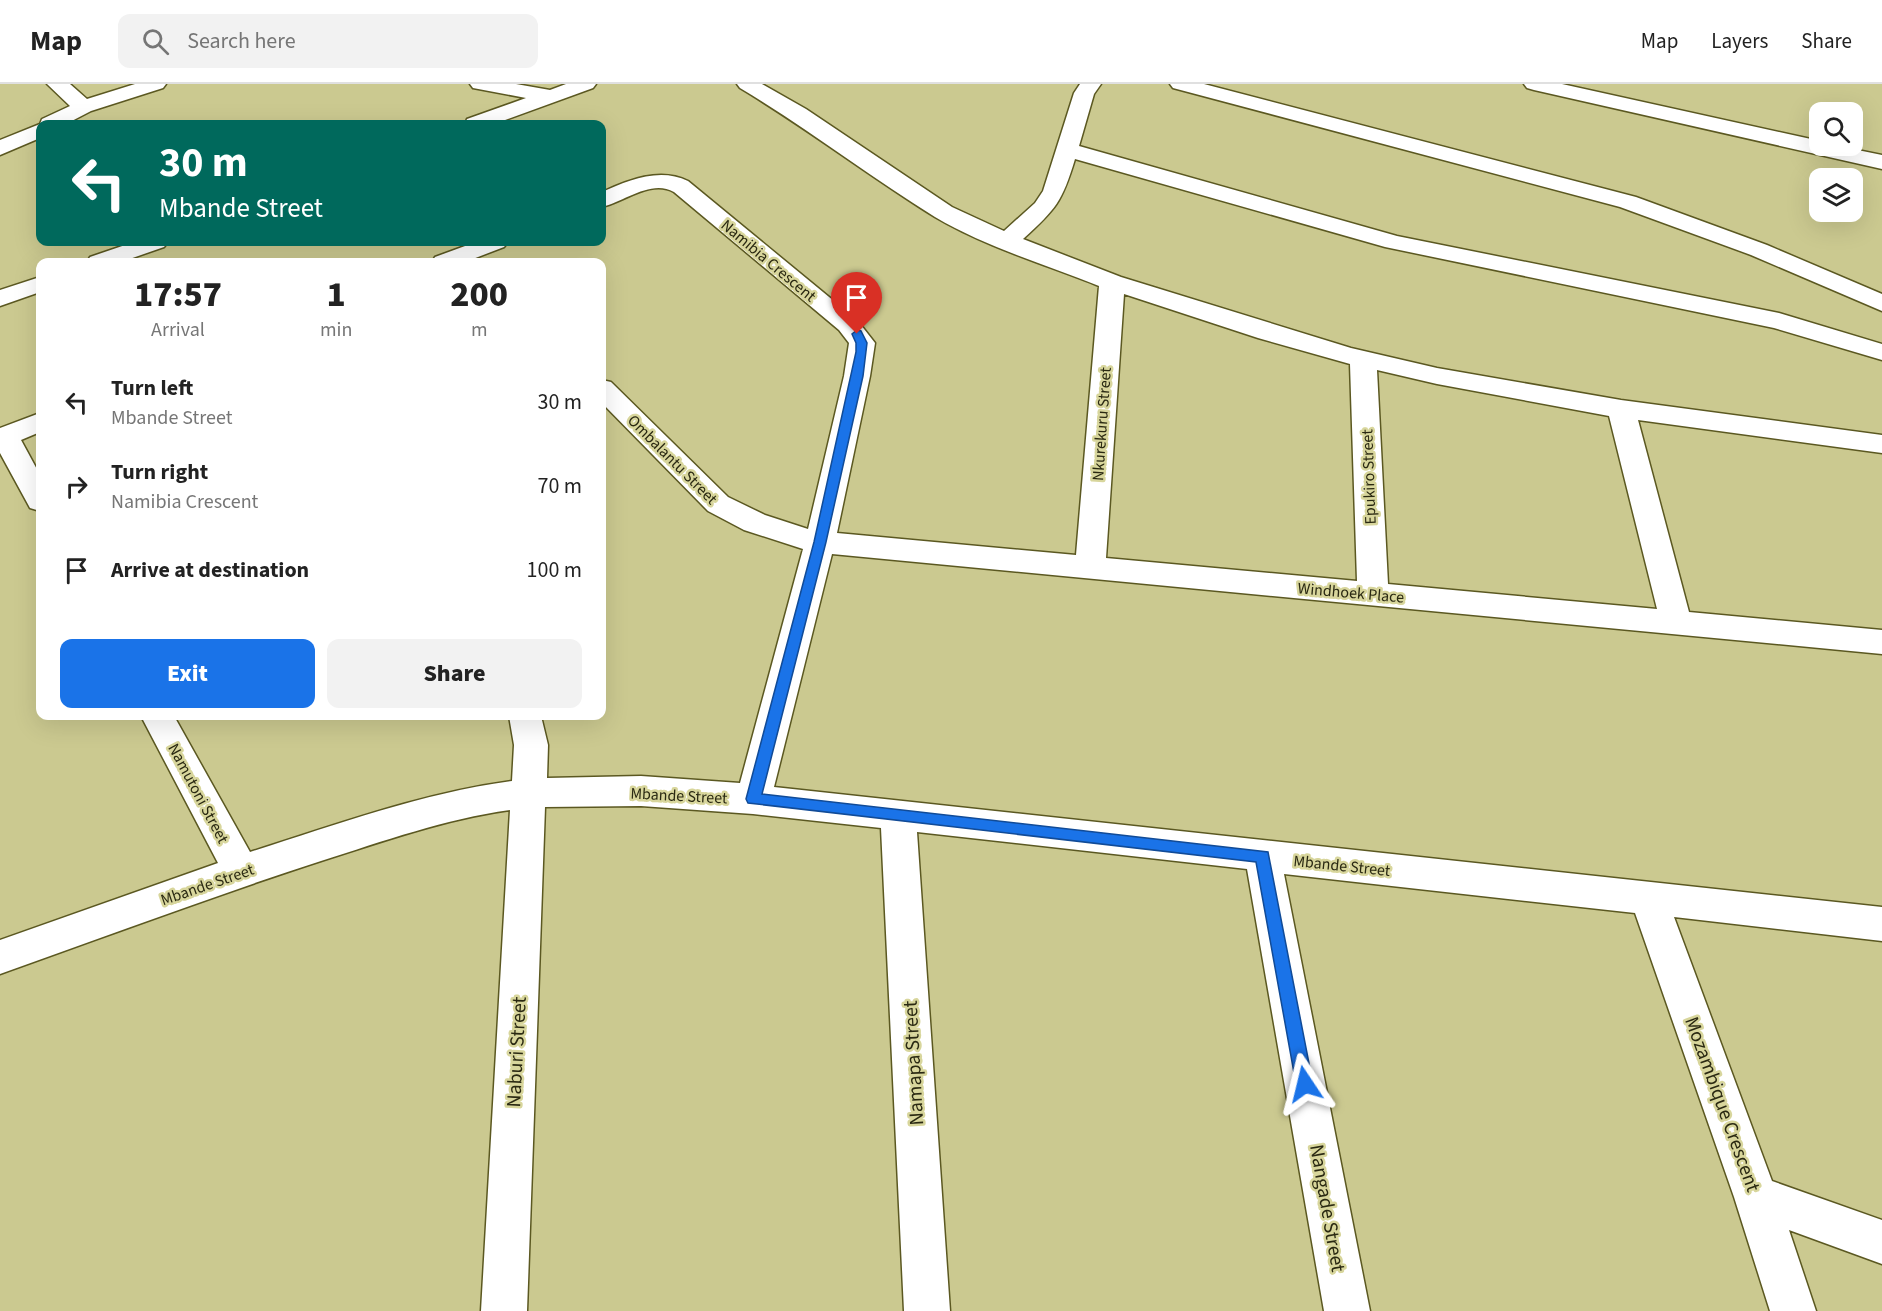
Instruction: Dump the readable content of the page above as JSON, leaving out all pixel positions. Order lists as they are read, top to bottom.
{
  "streets": {
    "street": [
      "Namibia Crescent",
      "Nkurekuru Street",
      "Ombalantu Street",
      "Epukiro Street",
      "Windhoek Place",
      "Namutoni Street",
      "Mbande Street",
      "Naburi Street",
      "Namapa Street",
      "Mozambique Crescent",
      "Nangade Street"
    ]
  },
  "crossings": [
    ["Namibia Crescent", "Ombalantu Street"],
    ["Namibia Crescent", "Windhoek Place"],
    ["Namibia Crescent", "Mbande Street"],
    ["Nkurekuru Street", "Windhoek Place"],
    ["Ombalantu Street", "Windhoek Place"],
    ["Epukiro Street", "Windhoek Place"],
    ["Namutoni Street", "Mbande Street"],
    ["Mbande Street", "Naburi Street"],
    ["Mbande Street", "Namapa Street"],
    ["Mbande Street", "Mozambique Crescent"],
    ["Mbande Street", "Nangade Street"]
  ],
  "page": {
    "header": "Map",
    "search": "Search here",
    "nav": ["Map", "Layers", "Share"],
    "turn": ["30 m", "Mbande Street"],
    "eta": [
      "17:57",
      "Arrival",
      "1",
      "min",
      "200",
      "m"
    ],
    "list": [
      {
        "name": "Turn left",
        "note": "Mbande Street",
        "value": "30 m"
      },
      {
        "name": "Turn right",
        "note": "Namibia Crescent",
        "value": "70 m"
      },
      {
        "name": "Arrive at destination",
        "value": "100 m"
      }
    ],
    "buttons": ["Exit", "Share"]
  }
}
